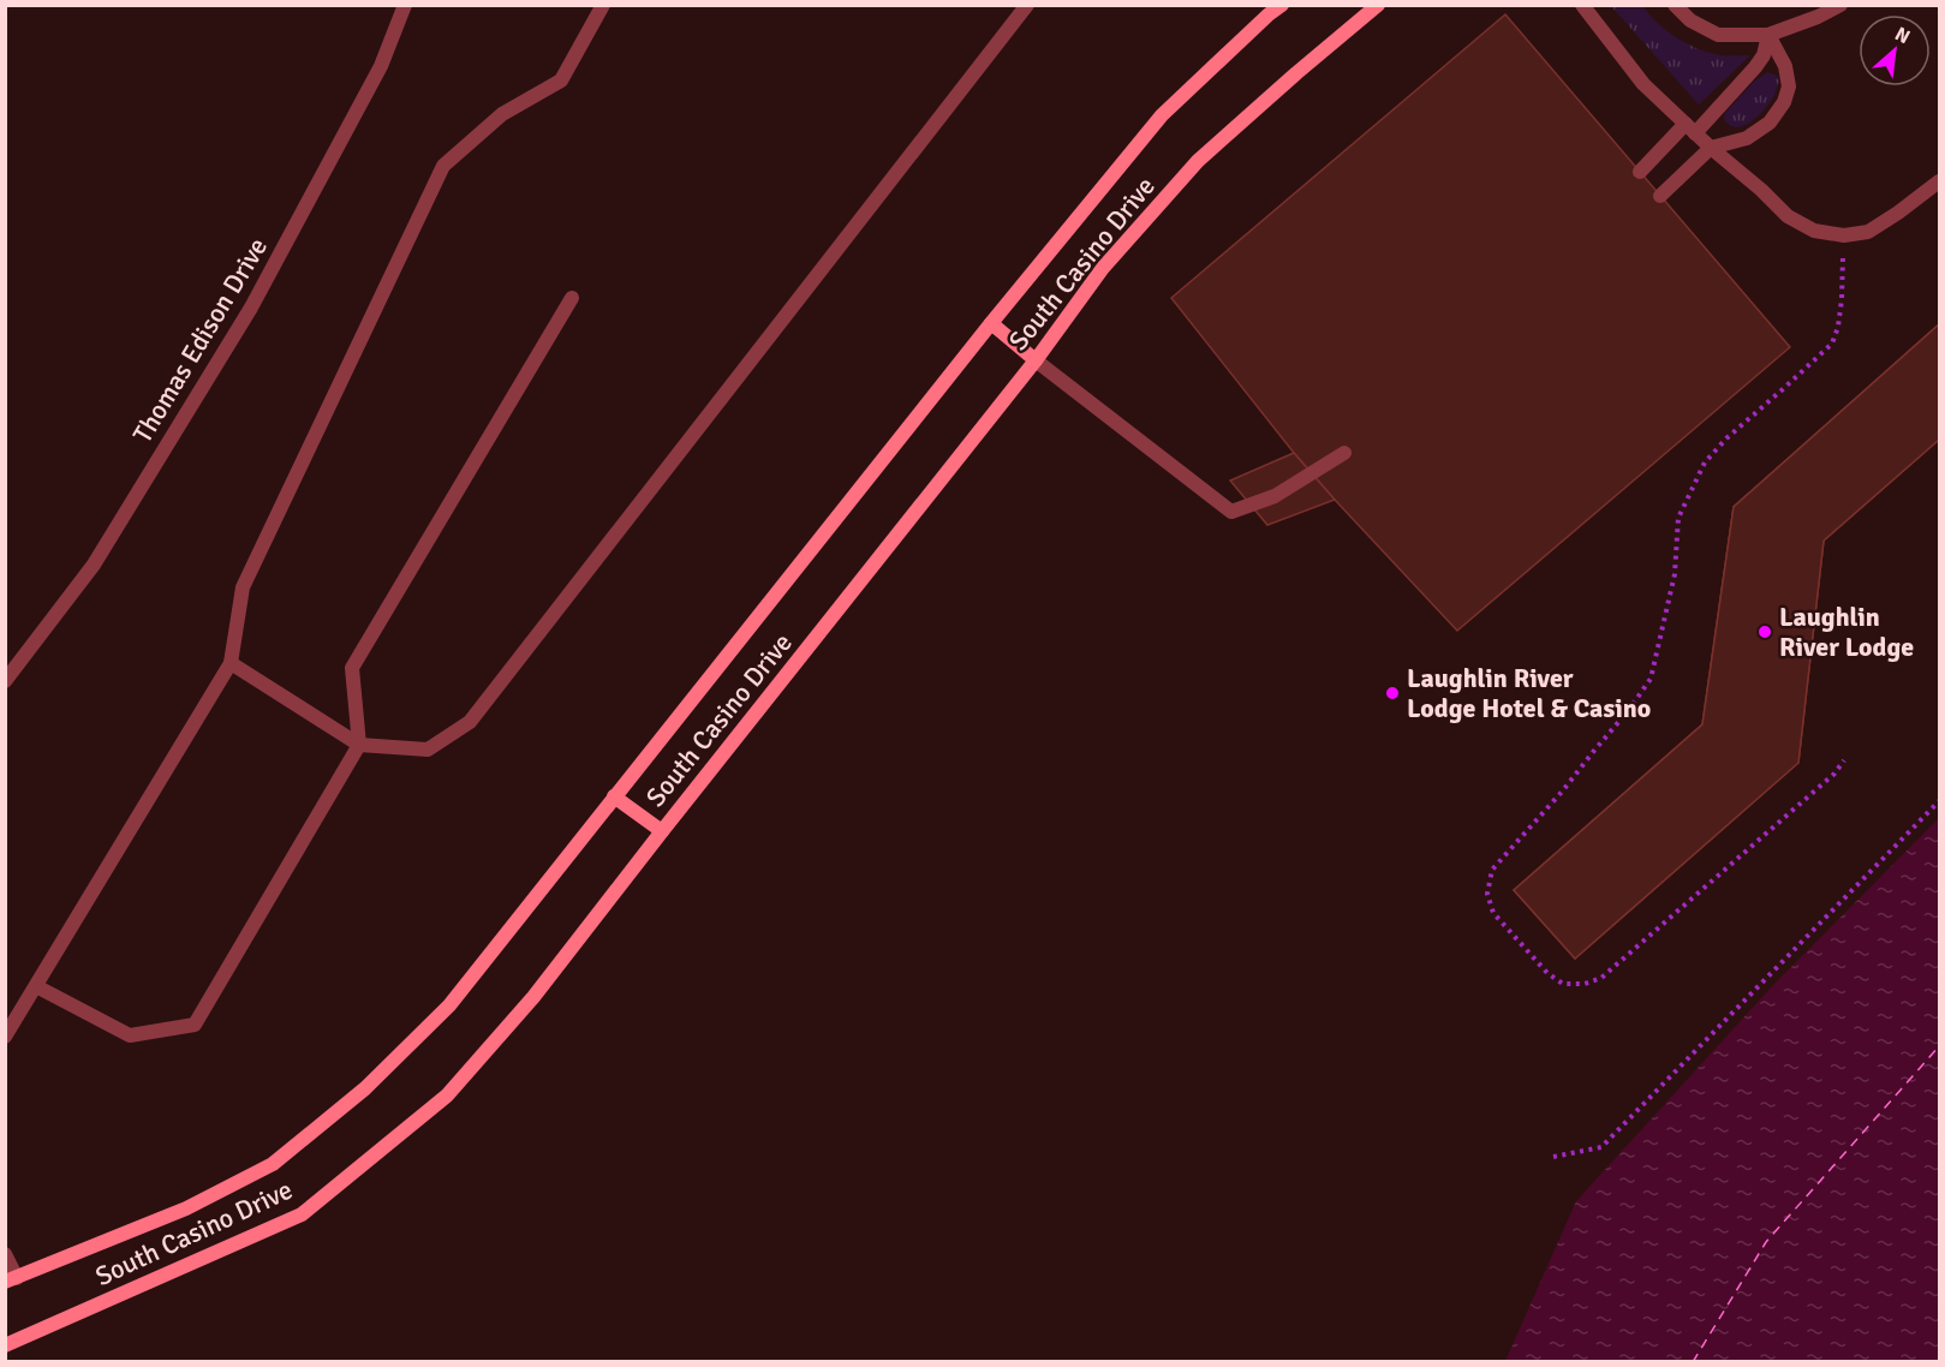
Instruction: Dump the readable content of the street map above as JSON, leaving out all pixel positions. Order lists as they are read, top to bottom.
{
  "streets": {
    "main road": ["South Casino Drive"],
    "street": ["Thomas Edison Drive"]
  },
  "places": ["Laughlin River Lodge", "Laughlin River Lodge Hotel & Casino"],
  "north": "top right"
}
